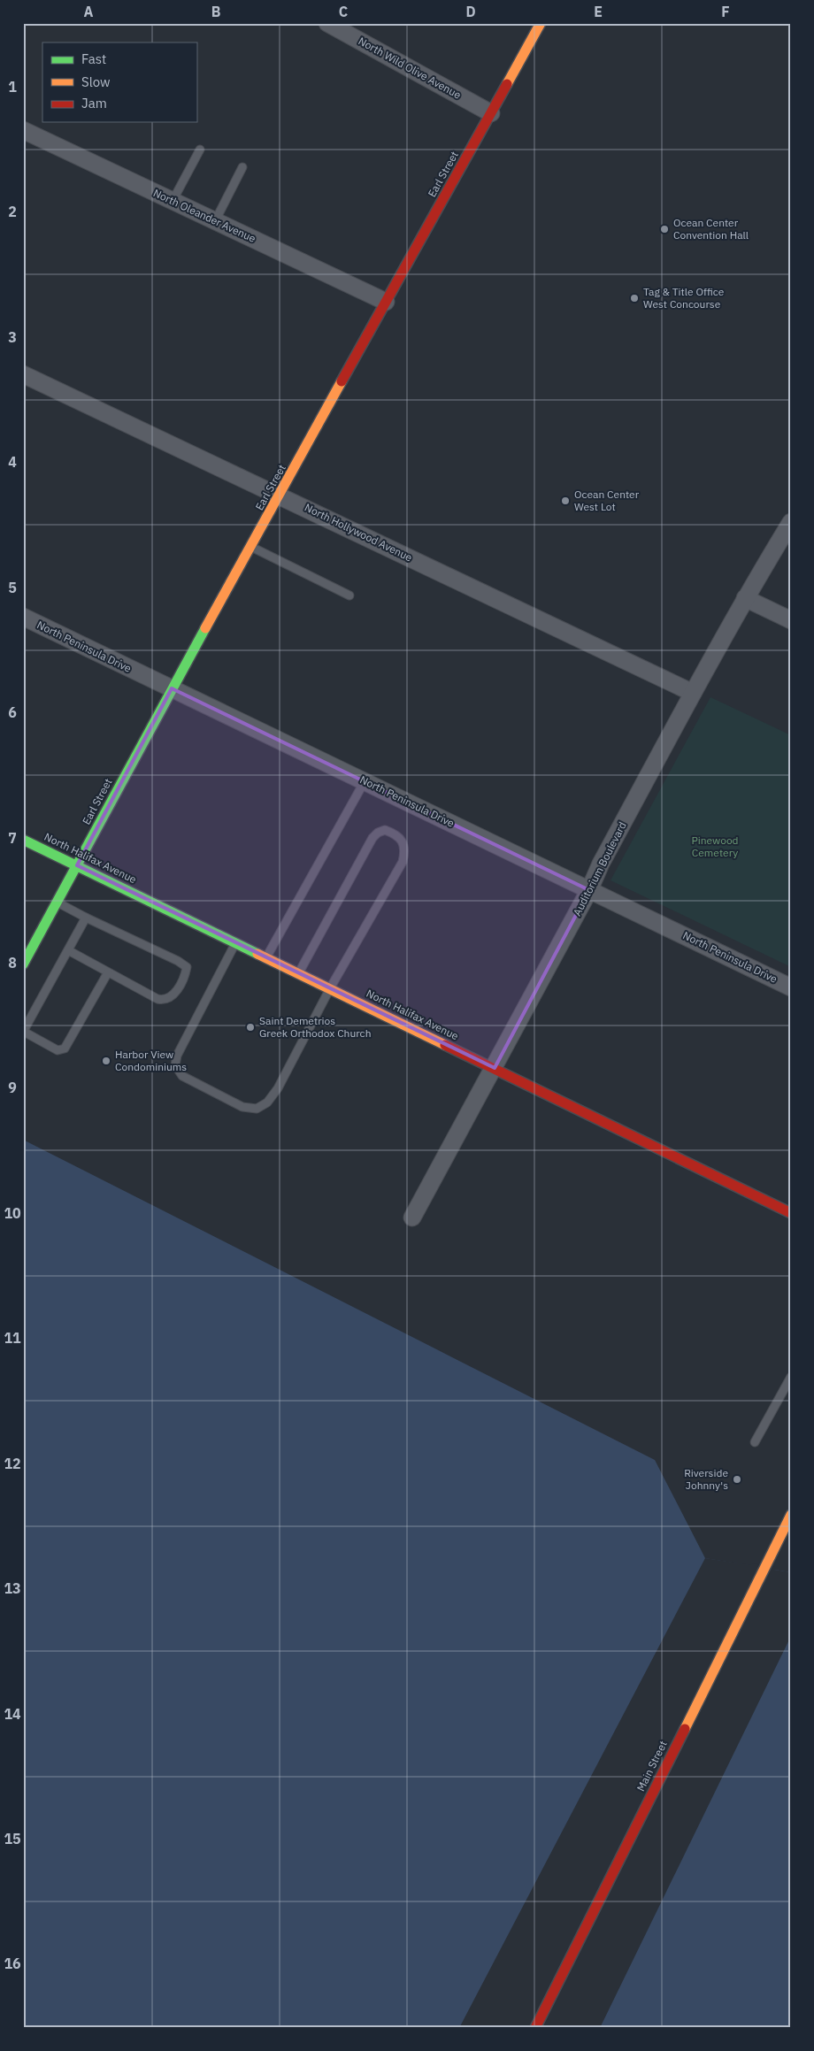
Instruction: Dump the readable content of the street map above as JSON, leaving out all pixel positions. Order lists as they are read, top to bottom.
{
  "streets": {
    "street": [
      "North Wild Olive Avenue",
      "Earl Street",
      "North Oleander Avenue",
      "North Hollywood Avenue",
      "North Peninsula Drive",
      "North Halifax Avenue",
      "Auditorium Boulevard",
      "Main Street"
    ]
  },
  "crossings": [
    ["North Wild Olive Avenue", "Earl Street"],
    ["Earl Street", "North Oleander Avenue"],
    ["Earl Street", "North Hollywood Avenue"],
    ["Earl Street", "North Peninsula Drive"],
    ["Earl Street", "North Halifax Avenue"],
    ["North Hollywood Avenue", "Auditorium Boulevard"],
    ["North Peninsula Drive", "Auditorium Boulevard"],
    ["North Halifax Avenue", "Auditorium Boulevard"]
  ],
  "parks": ["Pinewood Cemetery"],
  "places": [
    "Ocean Center Convention Hall",
    "Tag & Title Office West Concourse",
    "Ocean Center West Lot",
    "Saint Demetrios Greek Orthodox Church",
    "Harbor View Condominiums",
    "Riverside Johnny's"
  ],
  "legend": ["Fast", "Slow", "Jam"],
  "grid": {
    "columns": [
      "A",
      "B",
      "C",
      "D",
      "E",
      "F"
    ],
    "rows": [
      "1",
      "2",
      "3",
      "4",
      "5",
      "6",
      "7",
      "8",
      "9",
      "10",
      "11",
      "12",
      "13",
      "14",
      "15",
      "16"
    ]
  }
}
